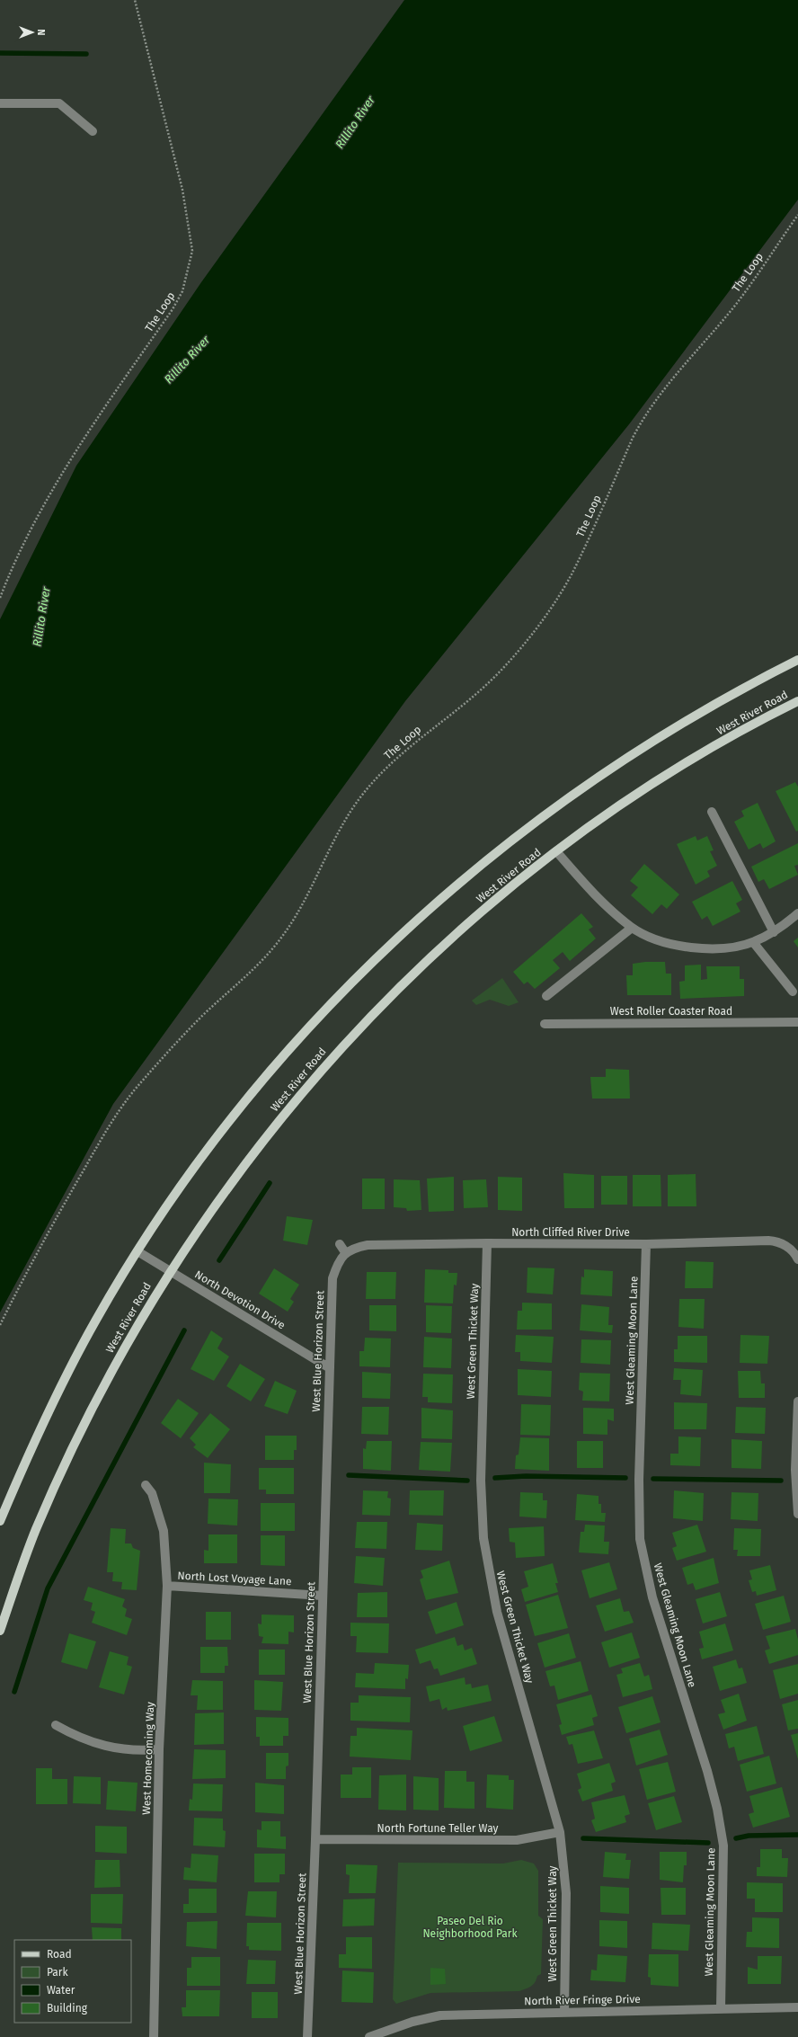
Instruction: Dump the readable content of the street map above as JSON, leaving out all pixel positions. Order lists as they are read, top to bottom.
{
  "streets": {
    "main road": ["West River Road"],
    "street": [
      "West Roller Coaster Road",
      "North Cliffed River Drive",
      "North Devotion Drive",
      "West Gleaming Moon Lane",
      "West Green Thicket Way",
      "West Blue Horizon Street",
      "North Lost Voyage Lane",
      "West Homecoming Way",
      "North Fortune Teller Way",
      "North River Fringe Drive"
    ],
    "path": ["The Loop"]
  },
  "crossings": [
    ["West River Road", "North Devotion Drive"],
    ["North Cliffed River Drive", "West Gleaming Moon Lane"],
    ["North Cliffed River Drive", "West Green Thicket Way"],
    ["North Cliffed River Drive", "West Blue Horizon Street"],
    ["North Devotion Drive", "West Blue Horizon Street"],
    ["West Gleaming Moon Lane", "North River Fringe Drive"],
    ["West Green Thicket Way", "North Fortune Teller Way"],
    ["West Green Thicket Way", "North River Fringe Drive"],
    ["West Blue Horizon Street", "North Lost Voyage Lane"],
    ["West Blue Horizon Street", "North Fortune Teller Way"],
    ["North Lost Voyage Lane", "West Homecoming Way"]
  ],
  "water": ["Rillito River"],
  "parks": ["Paseo Del Rio Neighborhood Park"],
  "legend": [
    "Road",
    "Park",
    "Water",
    "Building"
  ],
  "north": "right"
}
